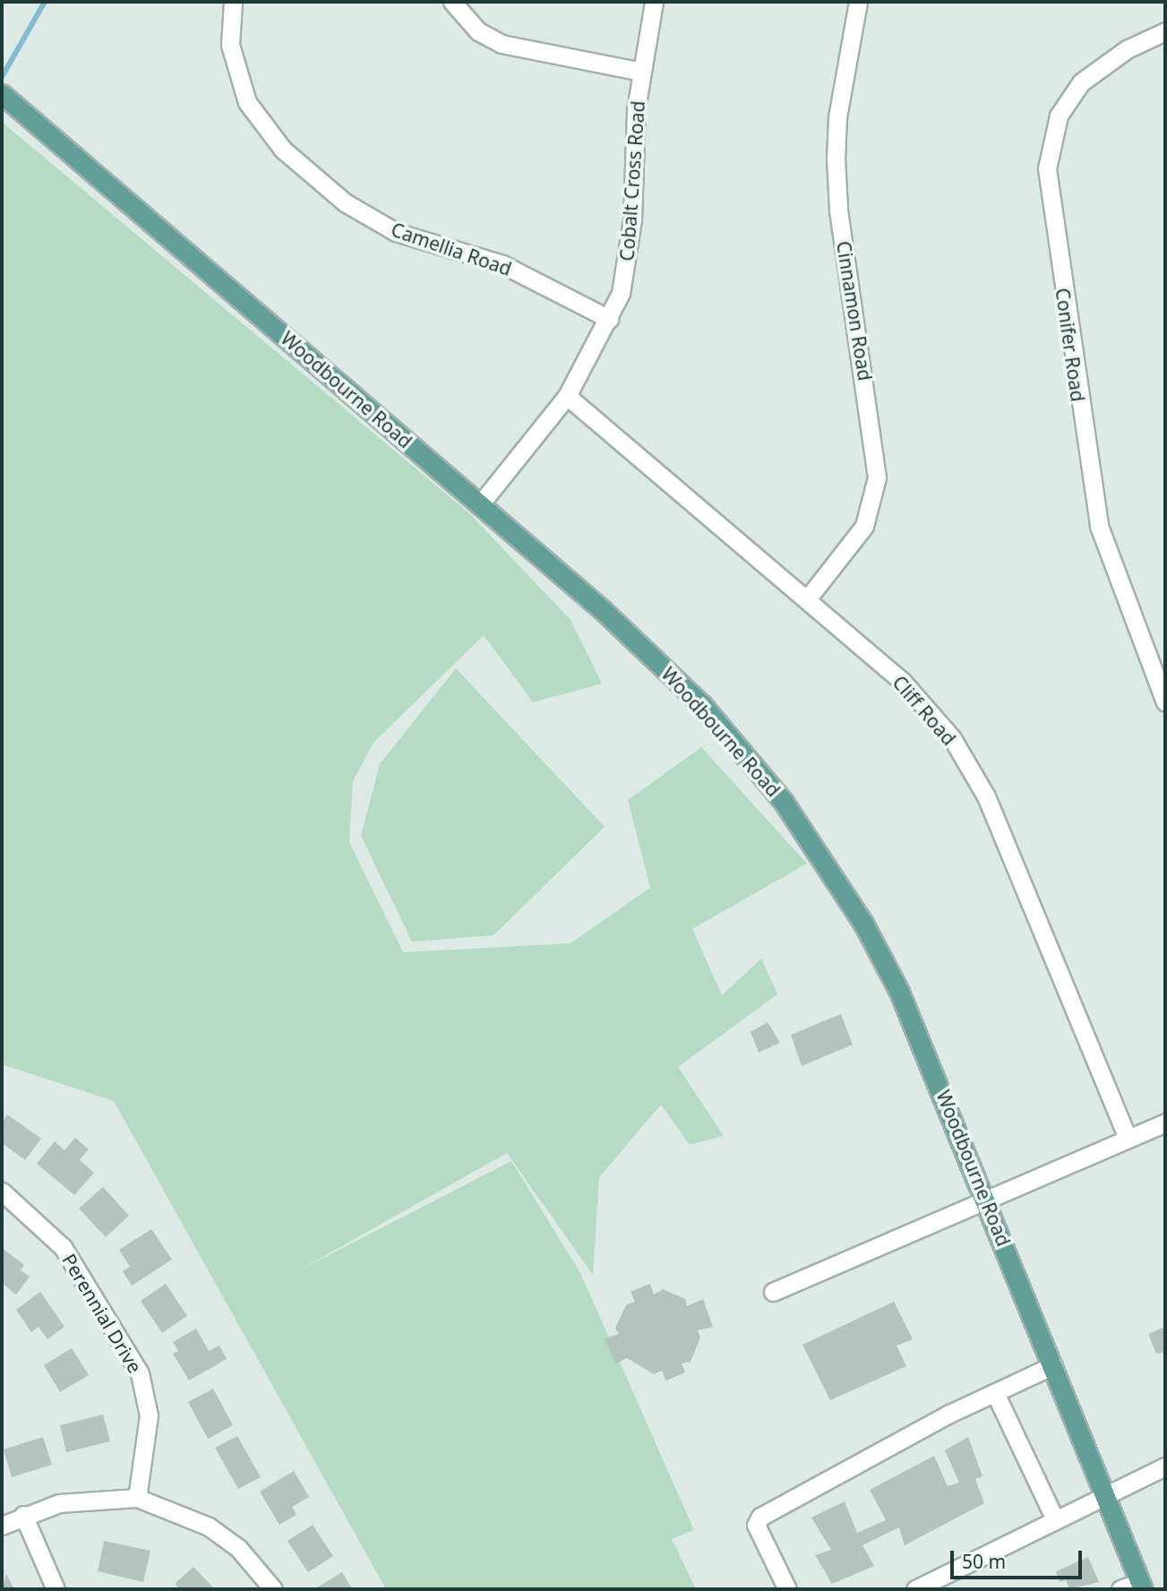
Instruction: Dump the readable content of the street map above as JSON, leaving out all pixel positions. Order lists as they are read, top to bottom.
{
  "streets": {
    "main road": ["Woodbourne Road"],
    "street": [
      "Cobalt Cross Road",
      "Camellia Road",
      "Cinnamon Road",
      "Conifer Road",
      "Cliff Road",
      "Perennial Drive"
    ]
  },
  "crossings": [
    ["Cobalt Cross Road", "Camellia Road"],
    ["Cobalt Cross Road", "Woodbourne Road"],
    ["Cobalt Cross Road", "Cliff Road"],
    ["Cinnamon Road", "Cliff Road"]
  ],
  "scale_bar": "50 m"
}
